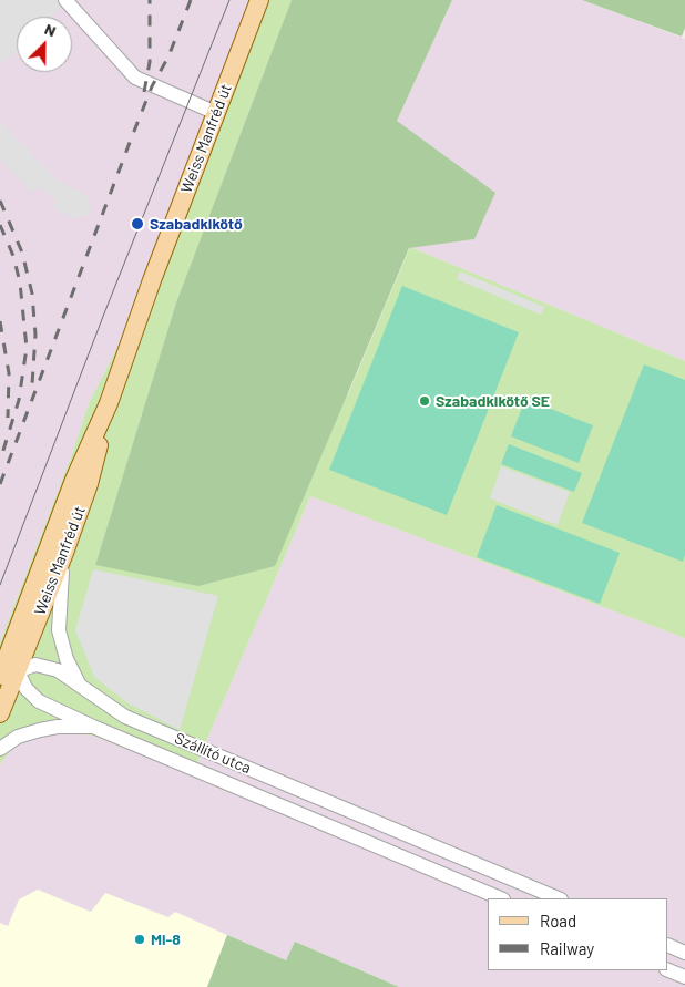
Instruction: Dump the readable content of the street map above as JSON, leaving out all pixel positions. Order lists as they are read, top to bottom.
{
  "streets": {
    "main road": ["Weiss Manfréd út"],
    "street": ["Szállító utca"]
  },
  "crossings": [
    ["Weiss Manfréd út", "Szállító utca"]
  ],
  "places": ["Szabadkikötő", "Szabadkikötő SE", "Mi-8"],
  "legend": ["Road", "Railway"],
  "north": "top right"
}
